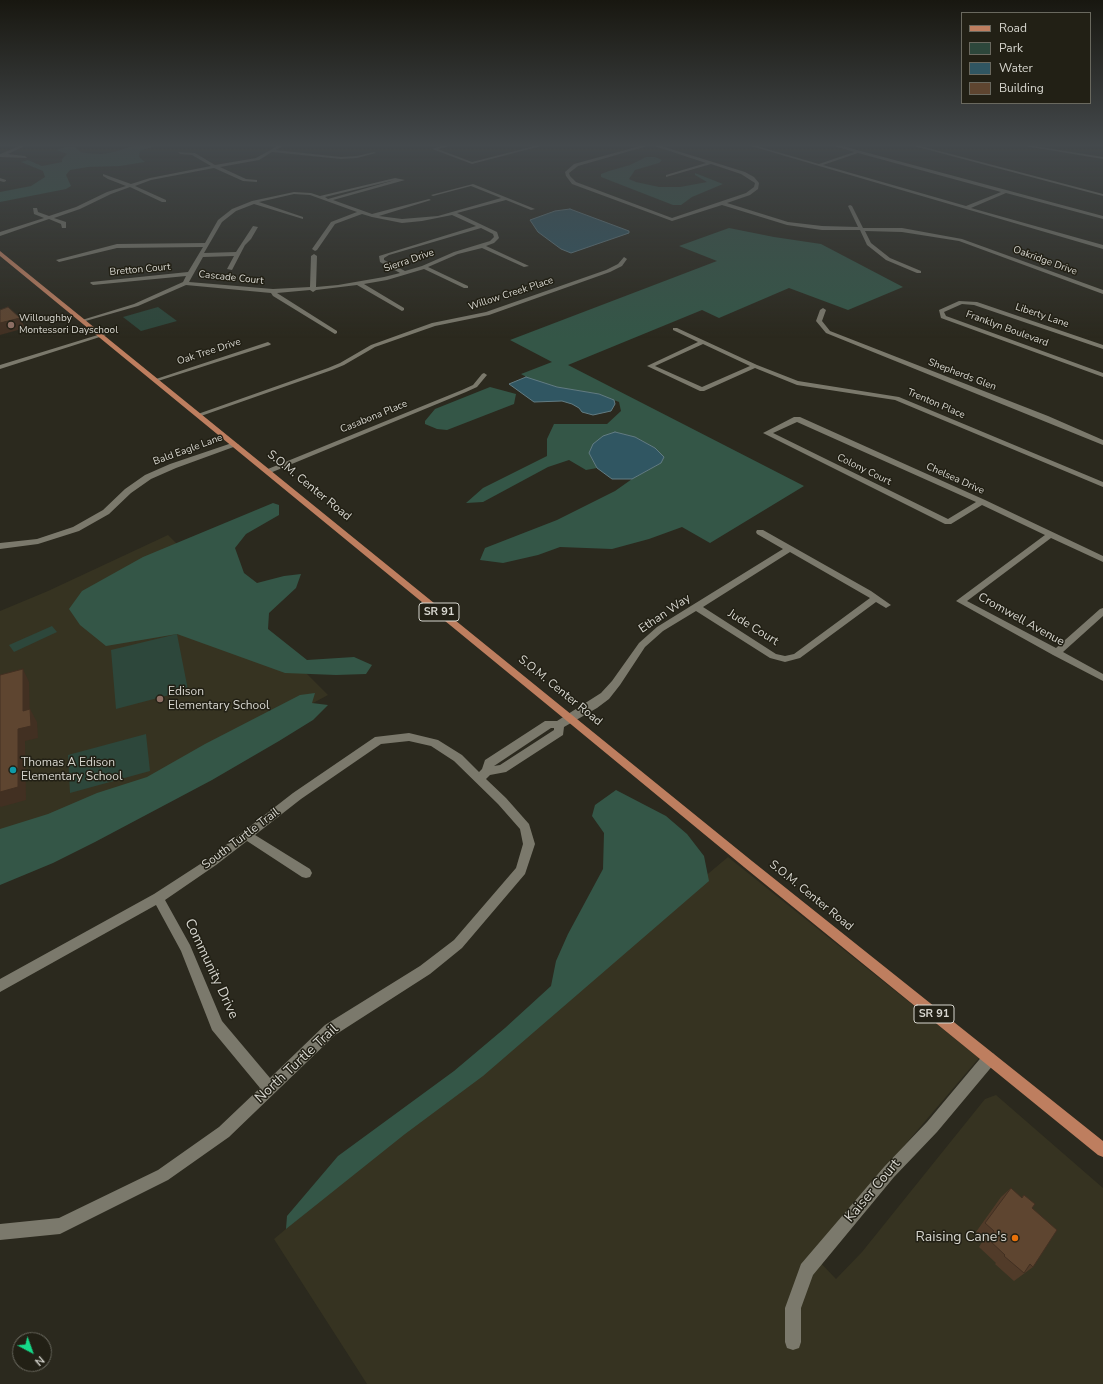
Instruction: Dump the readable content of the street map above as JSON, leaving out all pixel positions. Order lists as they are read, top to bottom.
{
  "streets": {
    "main road": ["S.O.M. Center Road", "SR 91"],
    "street": [
      "Sierra Drive",
      "Oakridge Drive",
      "Bretton Court",
      "Cascade Court",
      "Willow Creek Place",
      "Liberty Lane",
      "Franklyn Boulevard",
      "Oak Tree Drive",
      "Shepherds Glen",
      "Trenton Place",
      "Casabona Place",
      "Bald Eagle Lane",
      "Colony Court",
      "Chelsea Drive",
      "Ethan Way",
      "Cromwell Avenue",
      "Jude Court",
      "South Turtle Trail",
      "Community Drive",
      "North Turtle Trail",
      "Kaiser Court"
    ]
  },
  "crossings": [
    ["Sierra Drive", "Cascade Court"],
    ["Willow Creek Place", "S.O.M. Center Road"],
    ["Liberty Lane", "Franklyn Boulevard"],
    ["Oak Tree Drive", "S.O.M. Center Road"],
    ["Casabona Place", "S.O.M. Center Road"],
    ["Bald Eagle Lane", "S.O.M. Center Road"],
    ["Colony Court", "Chelsea Drive"],
    ["Chelsea Drive", "Cromwell Avenue"],
    ["S.O.M. Center Road", "Ethan Way"],
    ["S.O.M. Center Road", "Kaiser Court"],
    ["Ethan Way", "Jude Court"],
    ["South Turtle Trail", "Community Drive"],
    ["South Turtle Trail", "North Turtle Trail"],
    ["Community Drive", "North Turtle Trail"]
  ],
  "places": [
    "Willoughby Montessori Dayschool",
    "Edison Elementary School",
    "Thomas A Edison Elementary School",
    "Raising Cane's"
  ],
  "legend": [
    "Road",
    "Park",
    "Water",
    "Building"
  ],
  "north": "bottom right"
}
